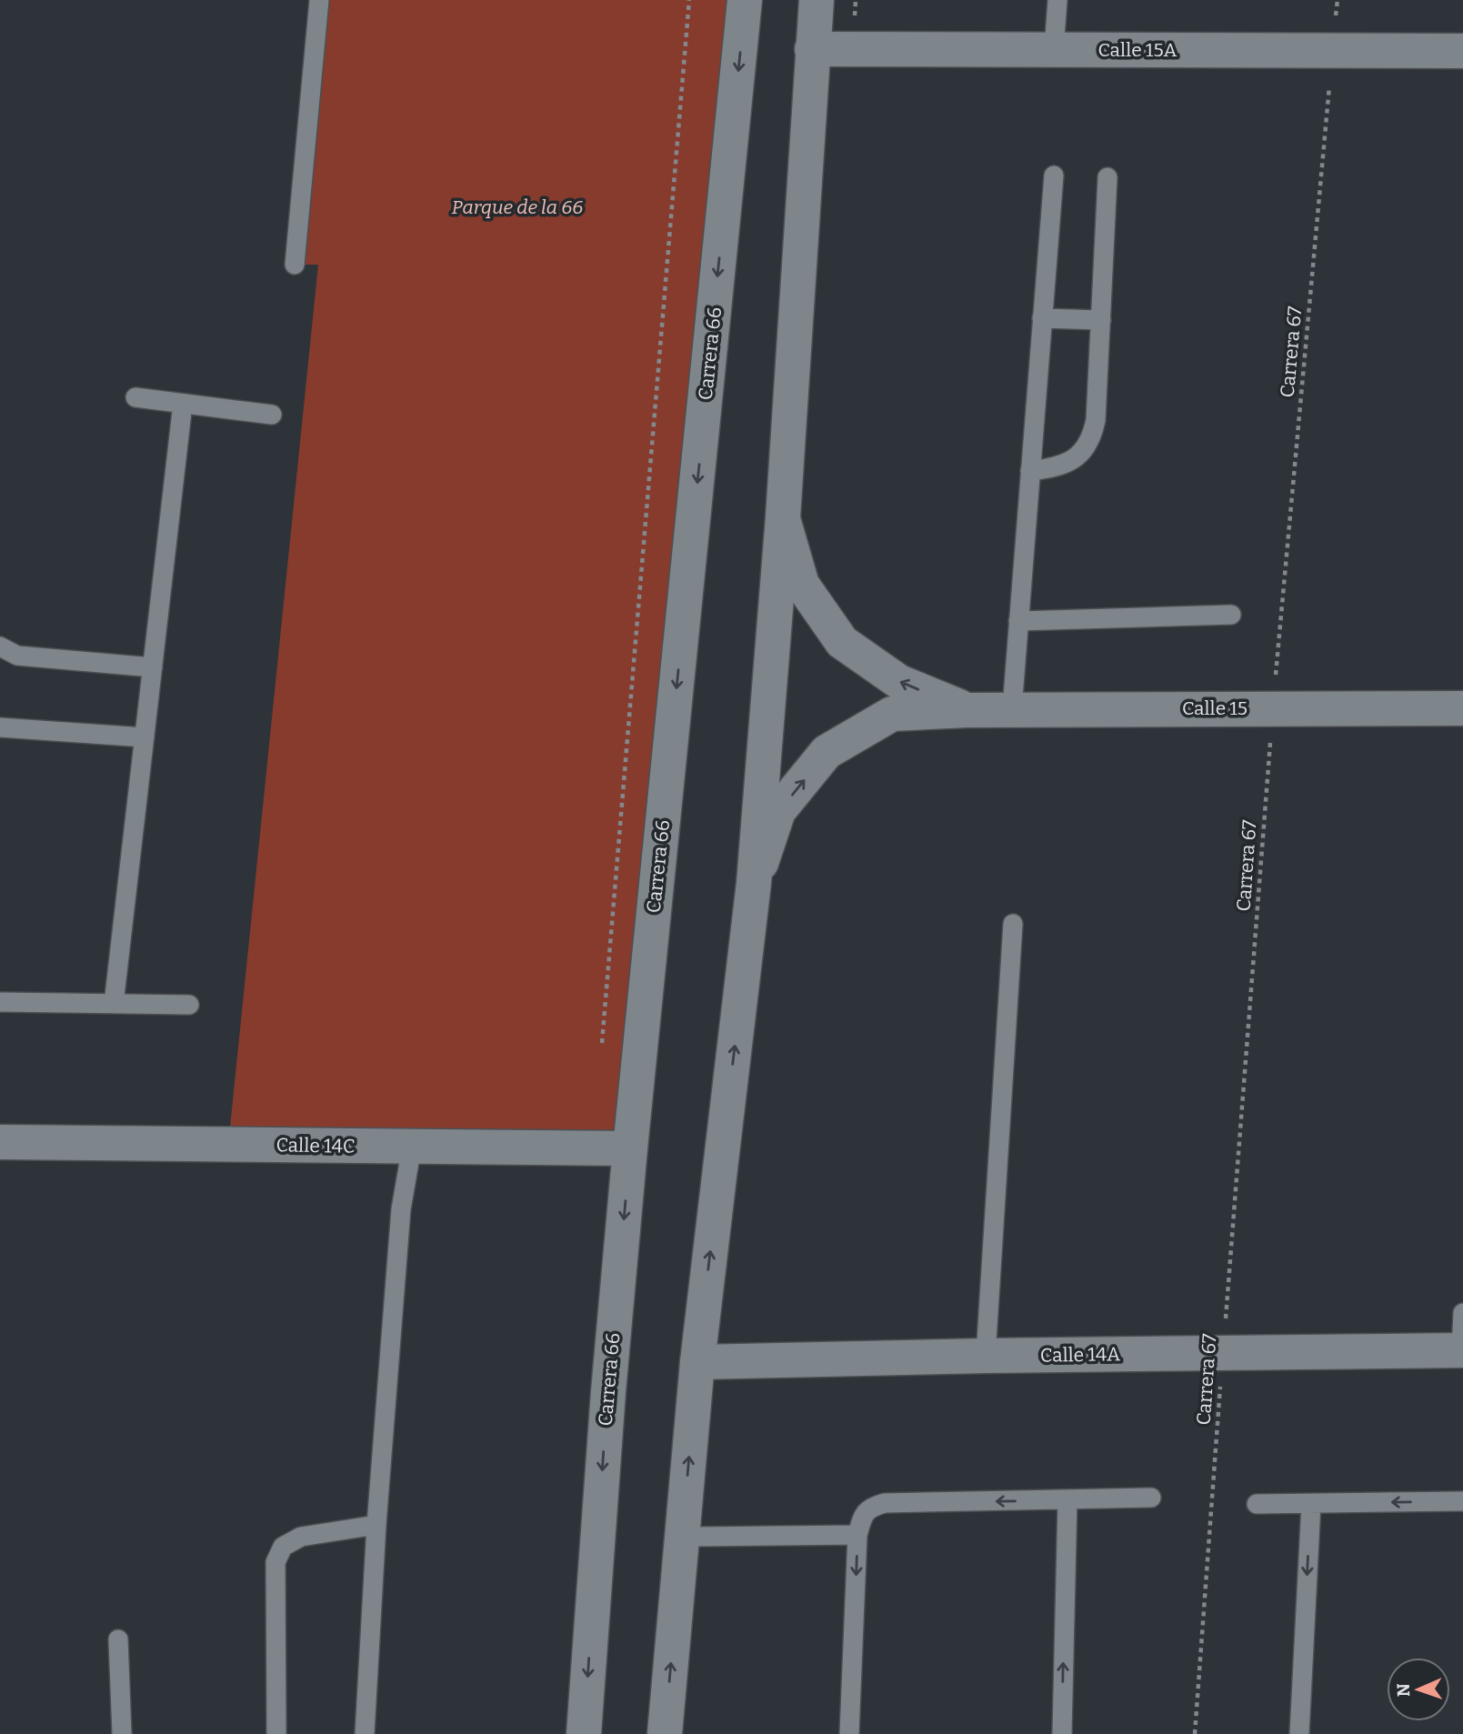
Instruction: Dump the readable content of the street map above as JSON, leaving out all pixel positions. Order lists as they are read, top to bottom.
{
  "streets": {
    "main road": [
      "Calle 15A",
      "Carrera 66",
      "Calle 15",
      "Calle 14C",
      "Calle 14A"
    ],
    "path": ["Carrera 67"]
  },
  "crossings": [
    ["Calle 15A", "Carrera 67"],
    ["Carrera 67", "Calle 15"],
    ["Carrera 67", "Calle 14A"],
    ["Carrera 66", "Calle 14C"]
  ],
  "parks": ["Parque de la 66"],
  "north": "left"
}
